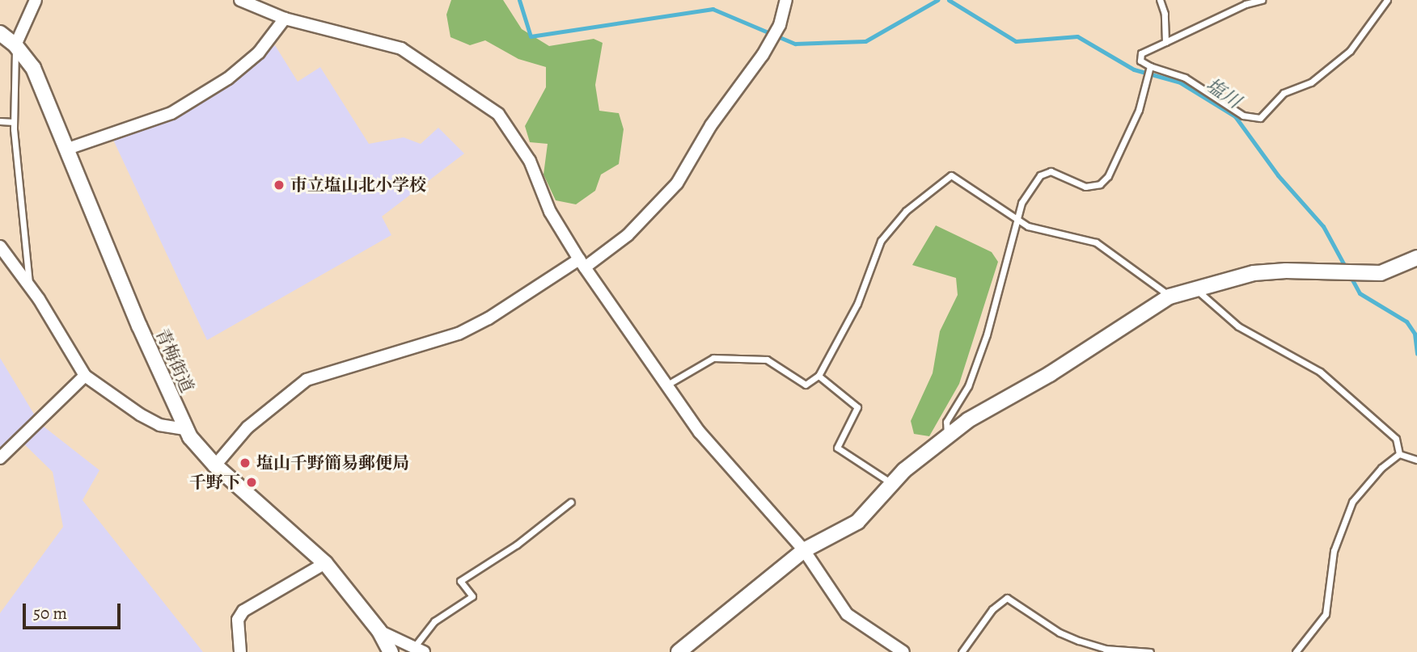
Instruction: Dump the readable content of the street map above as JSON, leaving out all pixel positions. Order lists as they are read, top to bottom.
{
  "streets": {
    "street": ["青梅街道"]
  },
  "water": ["塩川"],
  "places": ["市立塩山北小学校", "塩山千野簡易郵便局", "千野下"],
  "scale_bar": "50 m"
}
